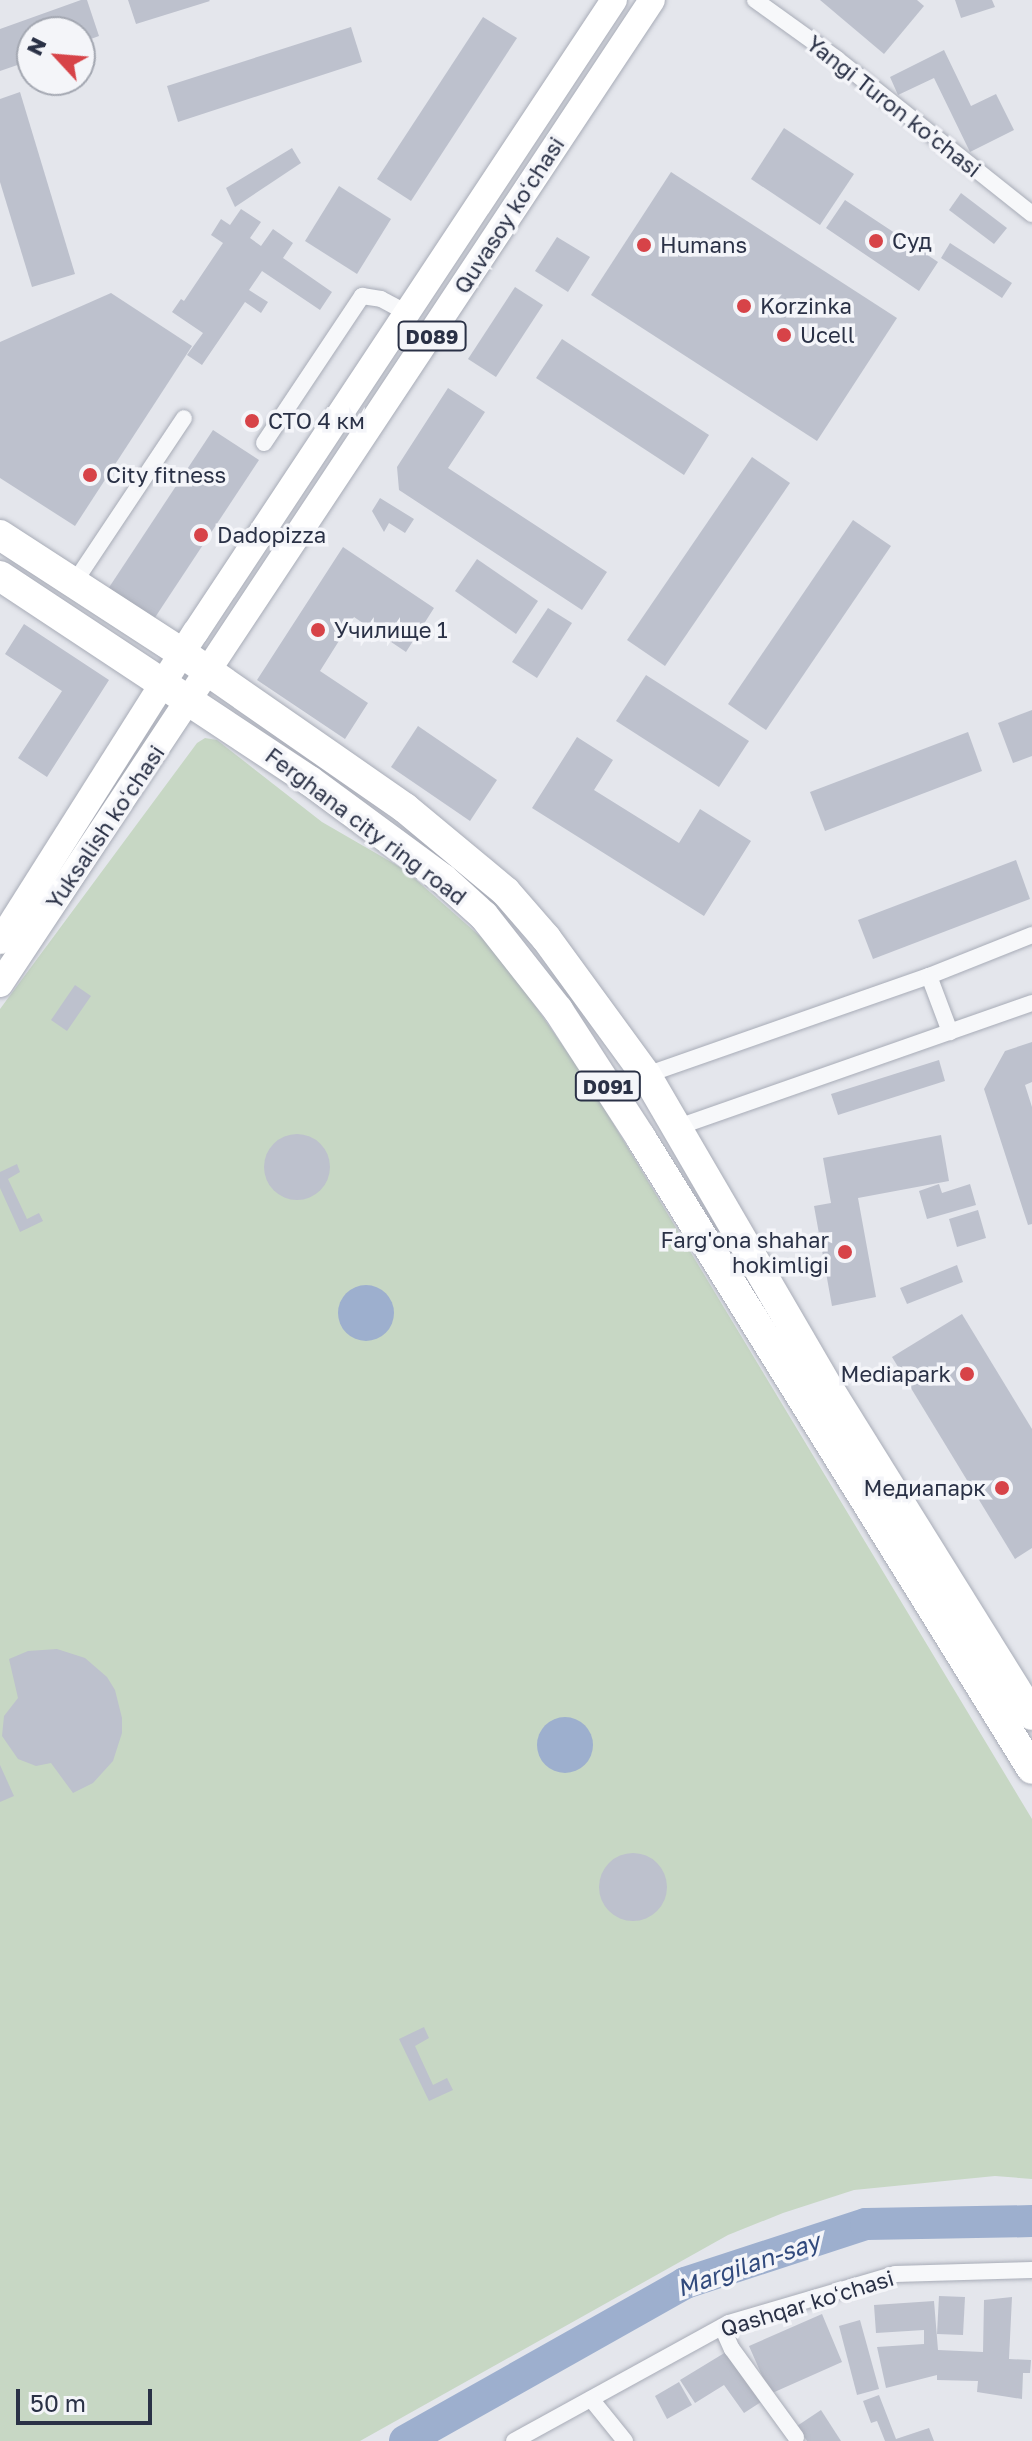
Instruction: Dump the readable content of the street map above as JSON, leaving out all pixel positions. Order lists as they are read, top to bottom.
{
  "streets": {
    "highway": ["Ferghana city ring road", "D091"],
    "main road": ["Quvasoy koʻchasi", "D089", "Yuksalish koʻchasi"],
    "street": ["Yangi Turon ko'chasi", "Qashqar koʻchasi"]
  },
  "crossings": [
    ["Quvasoy koʻchasi", "Ferghana city ring road"],
    ["Quvasoy koʻchasi", "Yuksalish koʻchasi"],
    ["Ferghana city ring road", "Yuksalish koʻchasi"]
  ],
  "water": ["Margilan-say"],
  "places": [
    "Суд",
    "Humans",
    "Korzinka",
    "Ucell",
    "СТО 4 км",
    "City fitness",
    "Dadopizza",
    "Училище 1",
    "Farg'ona shahar hokimligi",
    "Mediapark",
    "Медиапарк"
  ],
  "scale_bar": "50 m",
  "north": "top left"
}
